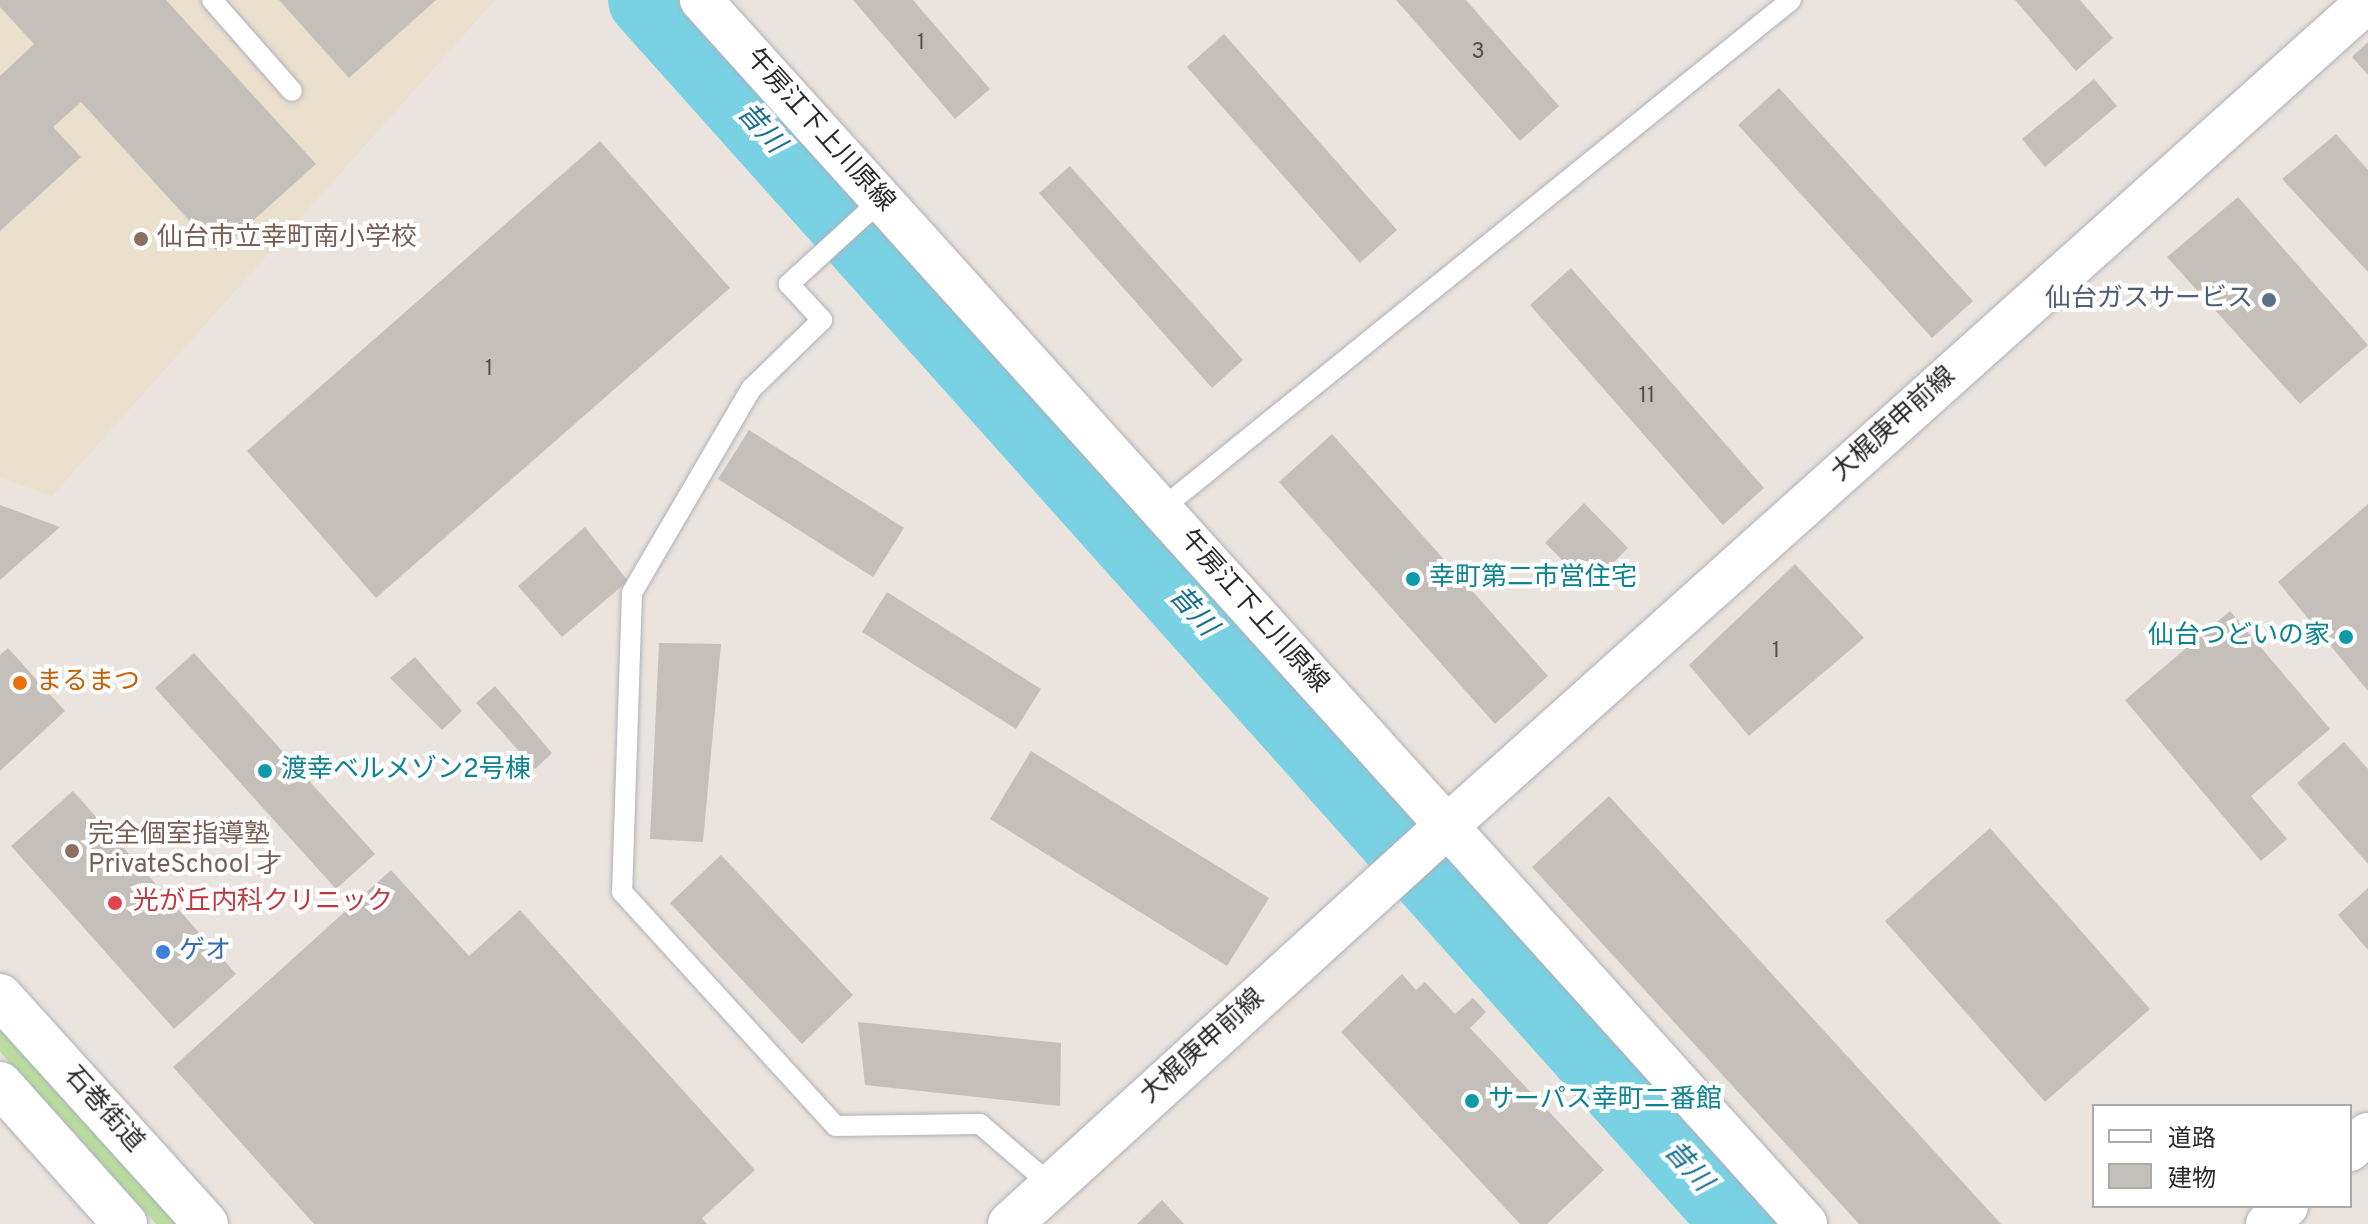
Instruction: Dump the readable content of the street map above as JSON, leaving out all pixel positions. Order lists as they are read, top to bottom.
{
  "streets": {
    "street": ["午房江下上川原線", "大梶庚申前線", "石巻街道"]
  },
  "crossings": [
    ["午房江下上川原線", "大梶庚申前線"]
  ],
  "water": ["昔川"],
  "places": [
    "仙台市立幸町南小学校",
    "仙台ガスサービス",
    "幸町第二市営住宅",
    "仙台つどいの家",
    "まるまつ",
    "渡幸ベルメゾン2号棟",
    "完全個室指導塾 PrivateSchool 才",
    "光が丘内科クリニック",
    "ゲオ",
    "サーパス幸町二番館"
  ],
  "house_numbers": [
    "1",
    "3",
    "1",
    "11",
    "1"
  ],
  "legend": ["道路", "建物"]
}
